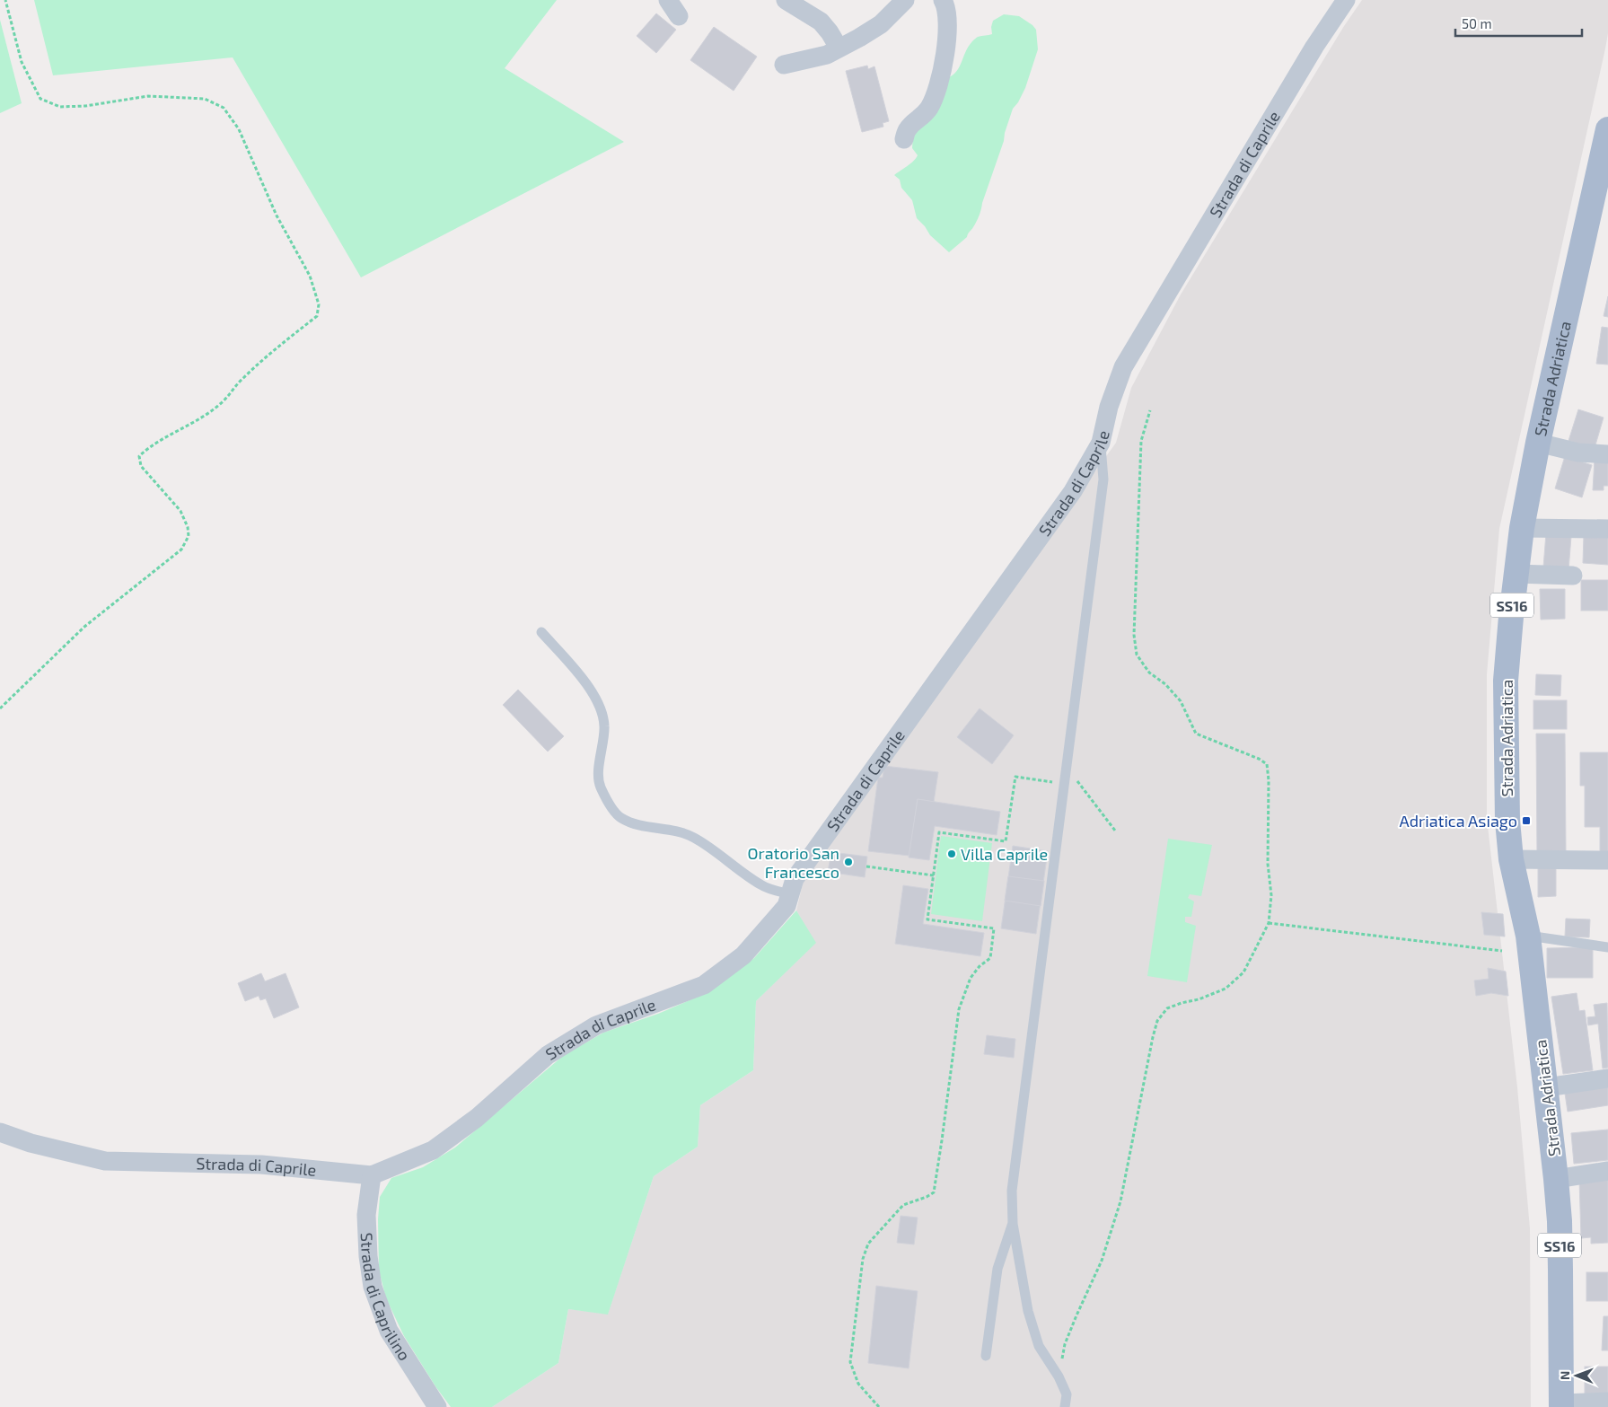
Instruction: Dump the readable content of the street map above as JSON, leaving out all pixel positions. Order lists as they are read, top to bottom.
{
  "streets": {
    "main road": ["Strada Adriatica", "SS16"],
    "street": ["Strada di Caprile", "Strada di Caprilino"]
  },
  "crossings": [
    ["Strada di Caprile", "Strada di Caprilino"]
  ],
  "places": {
    "transit": ["Adriatica Asiago"],
    "other": ["Villa Caprile", "Oratorio San Francesco"]
  },
  "scale_bar": "50 m",
  "north": "left"
}
